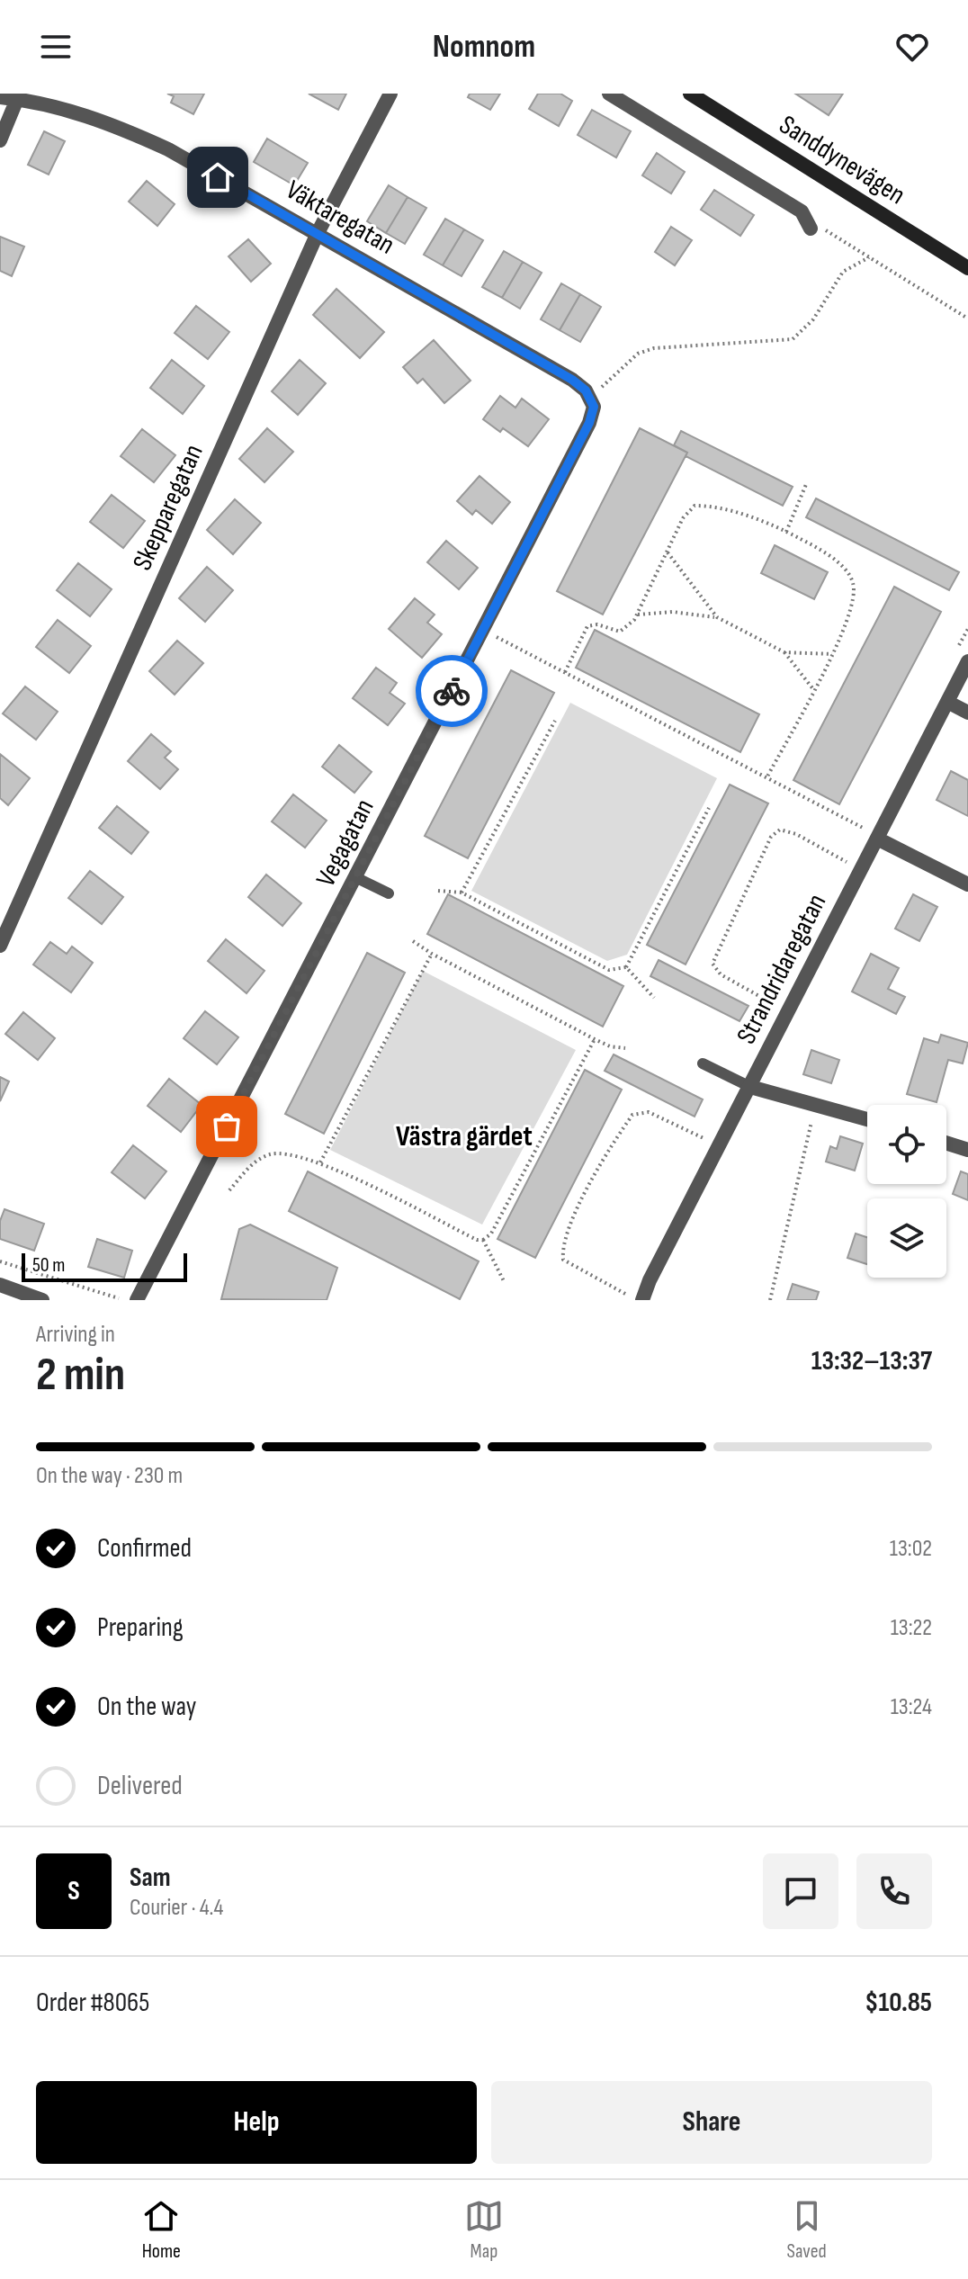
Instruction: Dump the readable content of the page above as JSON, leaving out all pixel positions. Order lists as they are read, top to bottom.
{
  "streets": {
    "street": [
      "Sanddynevägen",
      "Väktaregatan",
      "Skepparegatan",
      "Vegagatan",
      "Strandridaregatan"
    ]
  },
  "crossings": [
    ["Väktaregatan", "Skepparegatan"],
    ["Väktaregatan", "Vegagatan"]
  ],
  "districts": ["Västra gärdet"],
  "scale_bar": "50 m",
  "page": {
    "header": "Nomnom",
    "scale": "50 m",
    "heading": ["2 min", "Arriving in", "13:32–13:37"],
    "panel": [
      "Sam",
      "Courier · 4.4",
      "Order #8065",
      "$10.85"
    ],
    "bar": "On the way · 230 m",
    "list": [
      ["Confirmed", "13:02"],
      ["Preparing", "13:22"],
      ["On the way", "13:24"],
      "Delivered"
    ],
    "round": "S",
    "buttons": ["Help", "Share"],
    "tabs": ["Home", "Map", "Saved"]
  }
}
